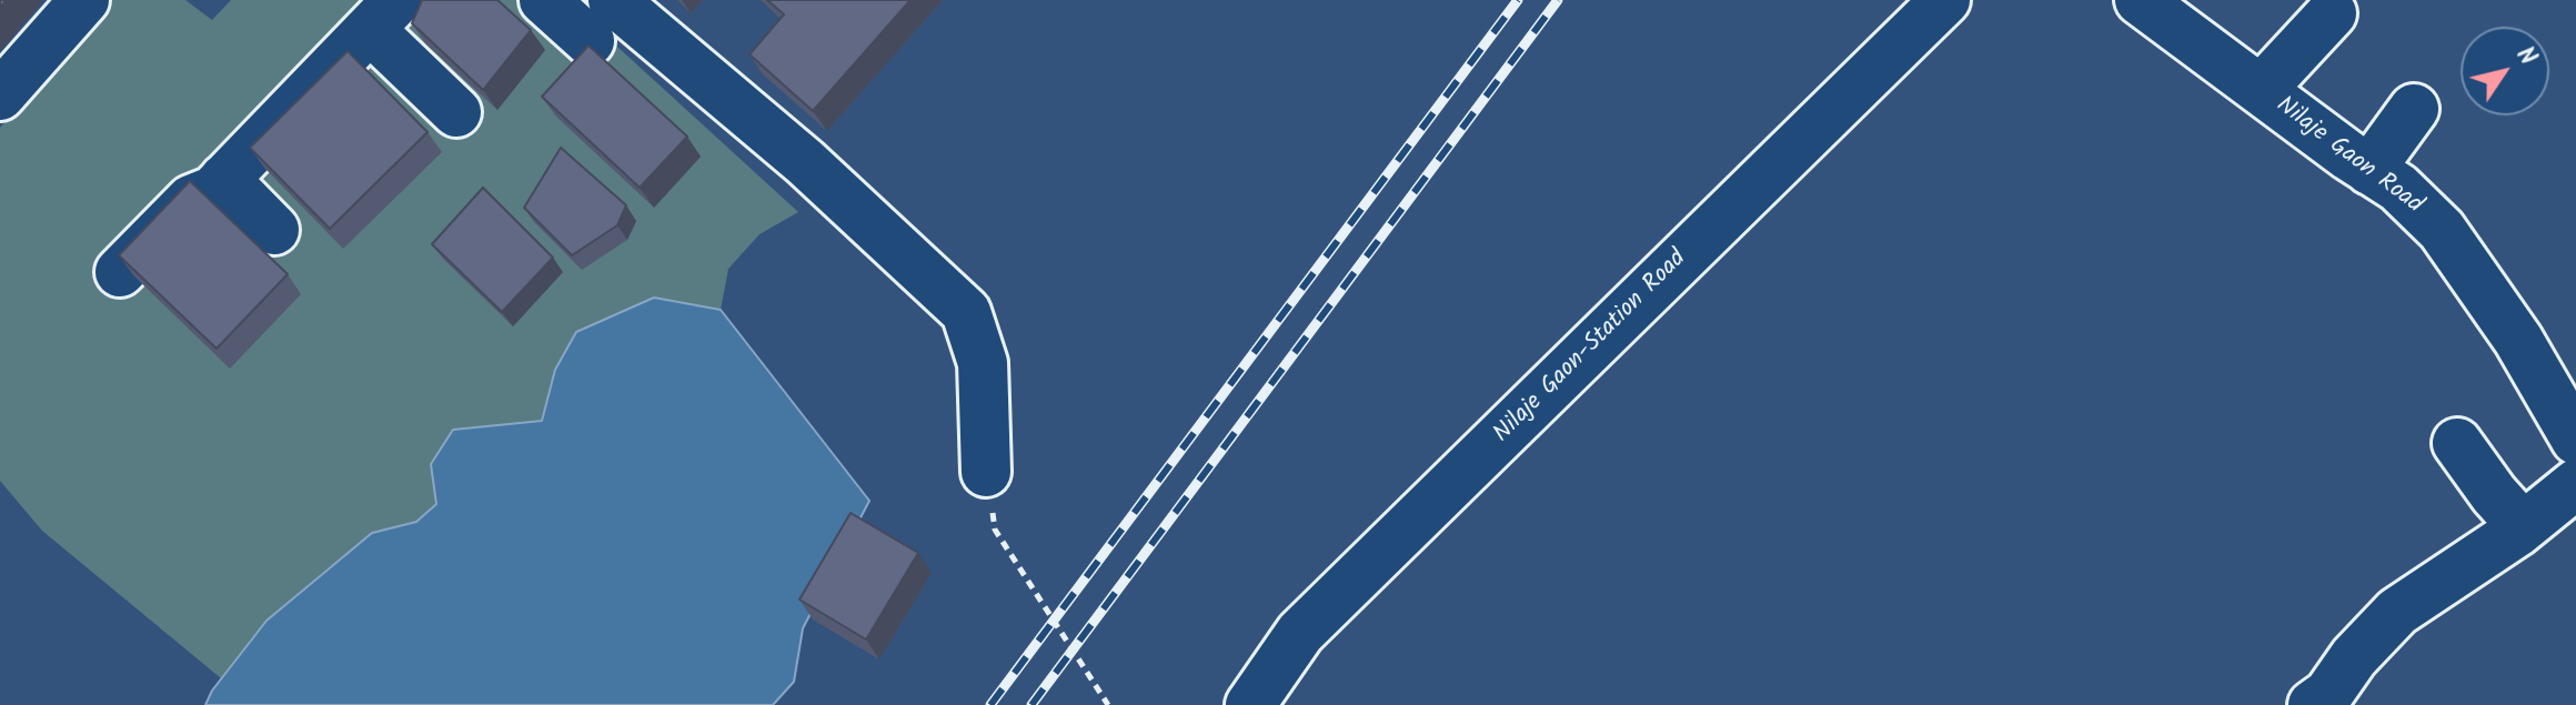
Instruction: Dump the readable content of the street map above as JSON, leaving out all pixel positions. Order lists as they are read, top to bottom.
{
  "streets": {
    "street": ["Nilaje Gaon Road", "Nilaje Gaon-Station Road"]
  },
  "north": "top right"
}
